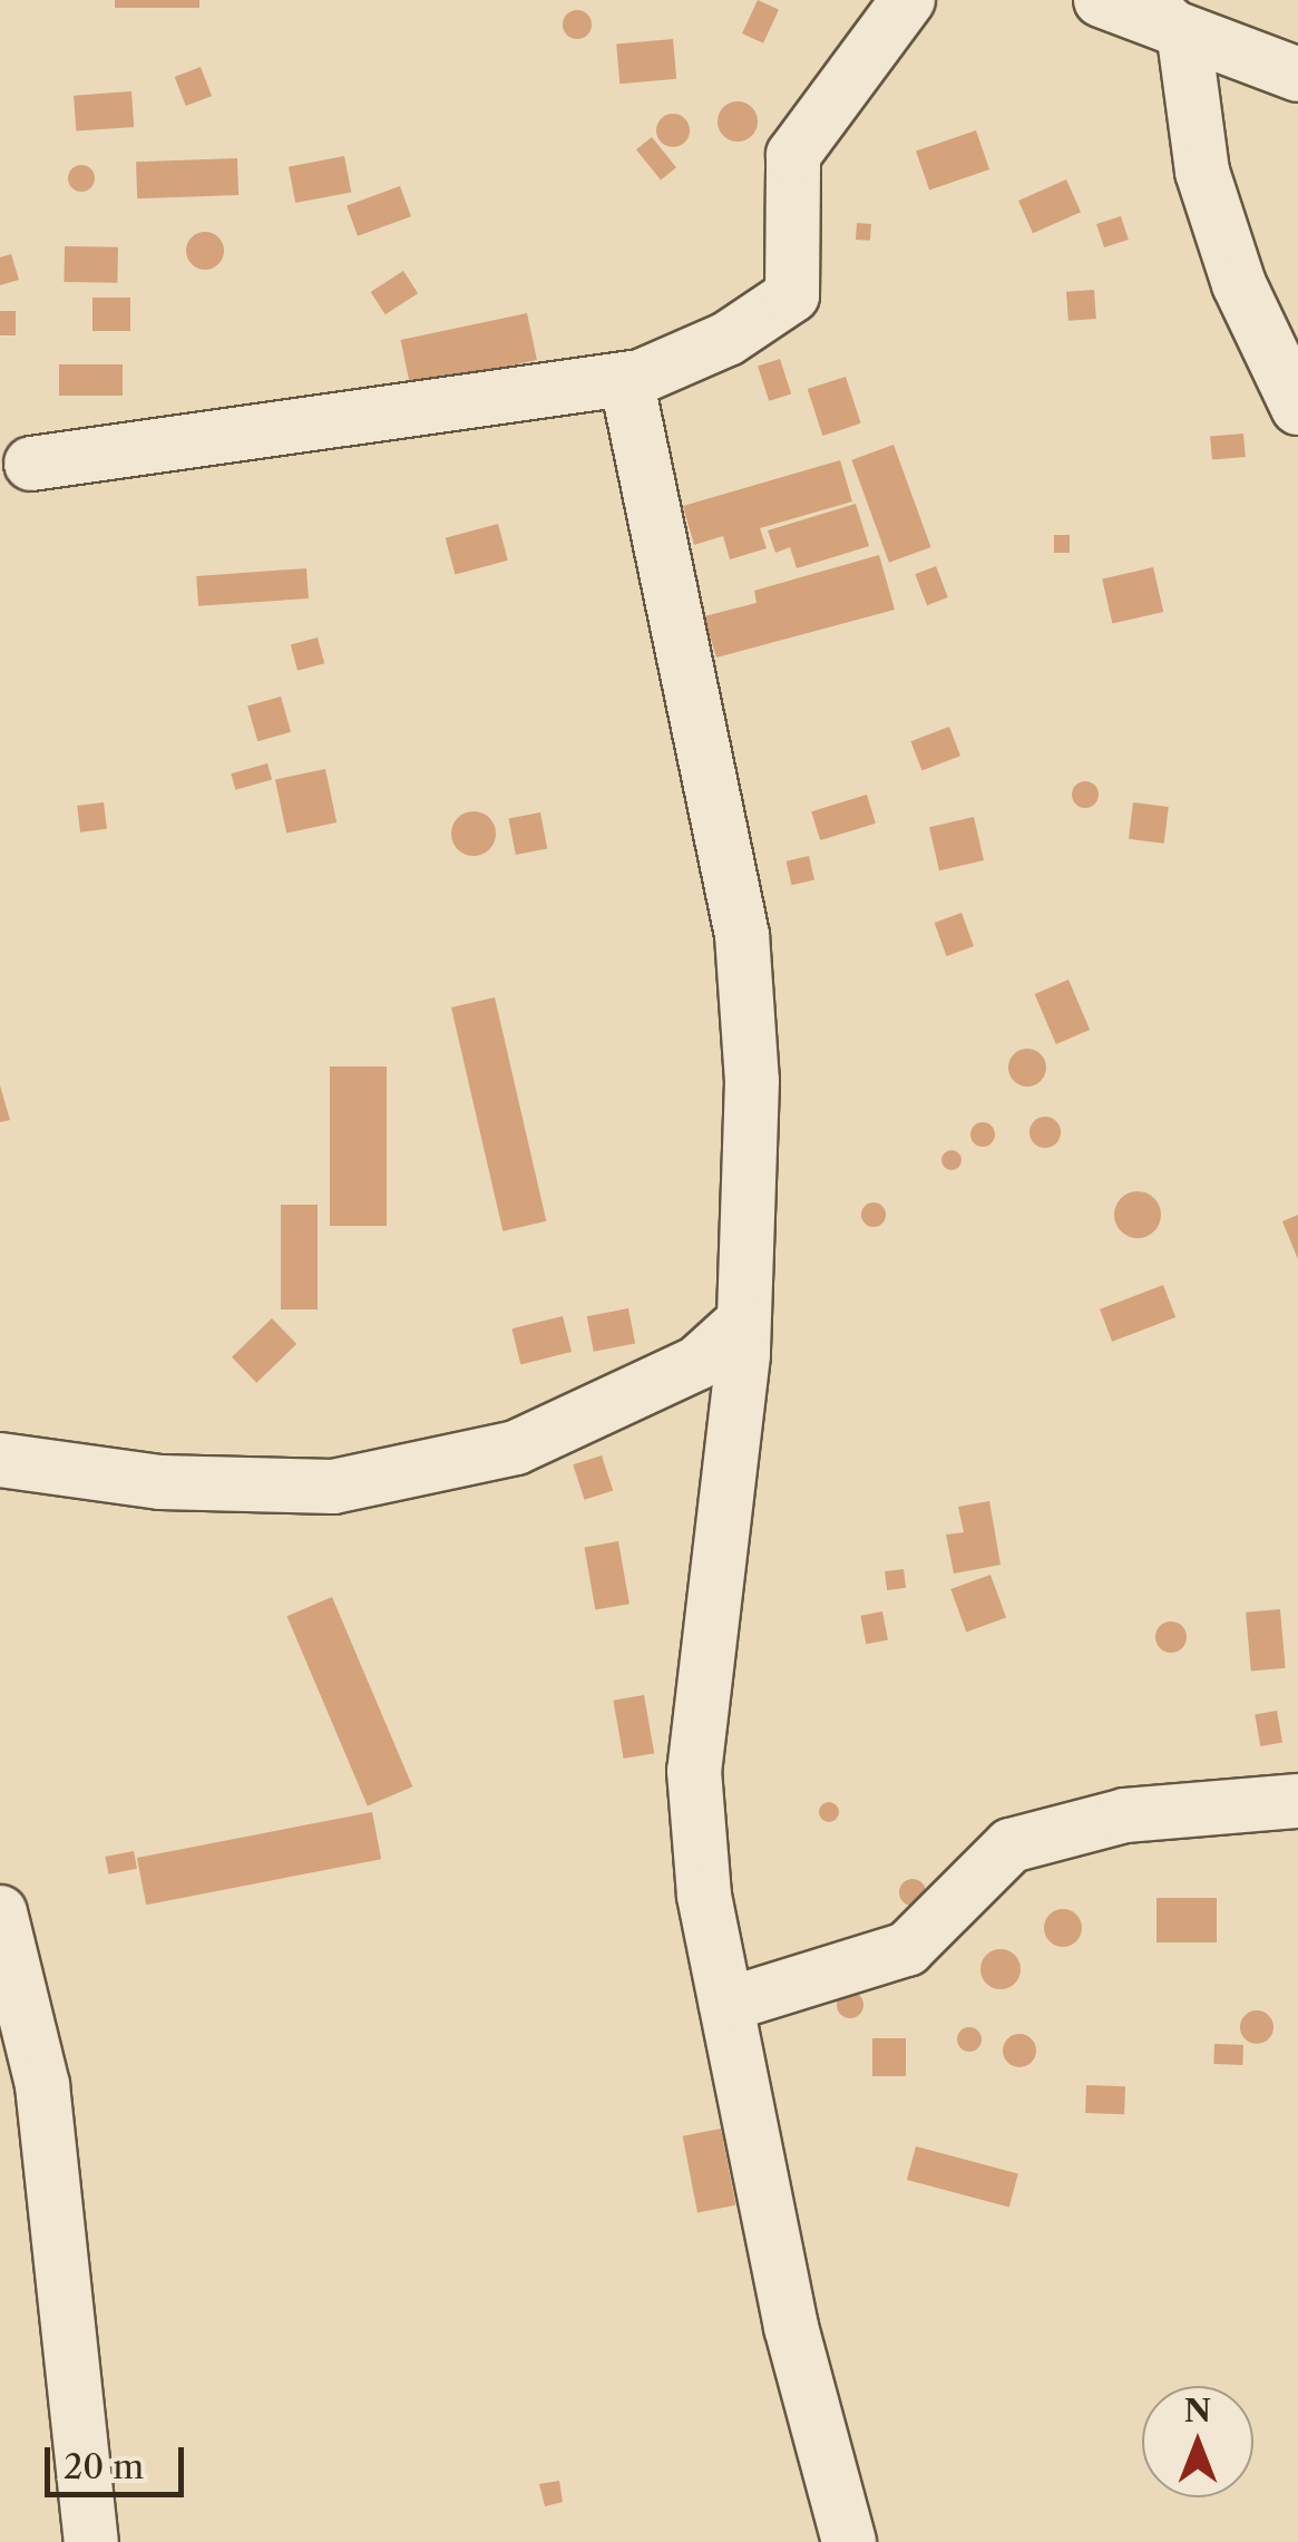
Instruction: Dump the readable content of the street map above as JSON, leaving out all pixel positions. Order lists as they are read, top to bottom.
{
  "scale_bar": "20 m",
  "north": "top"
}
